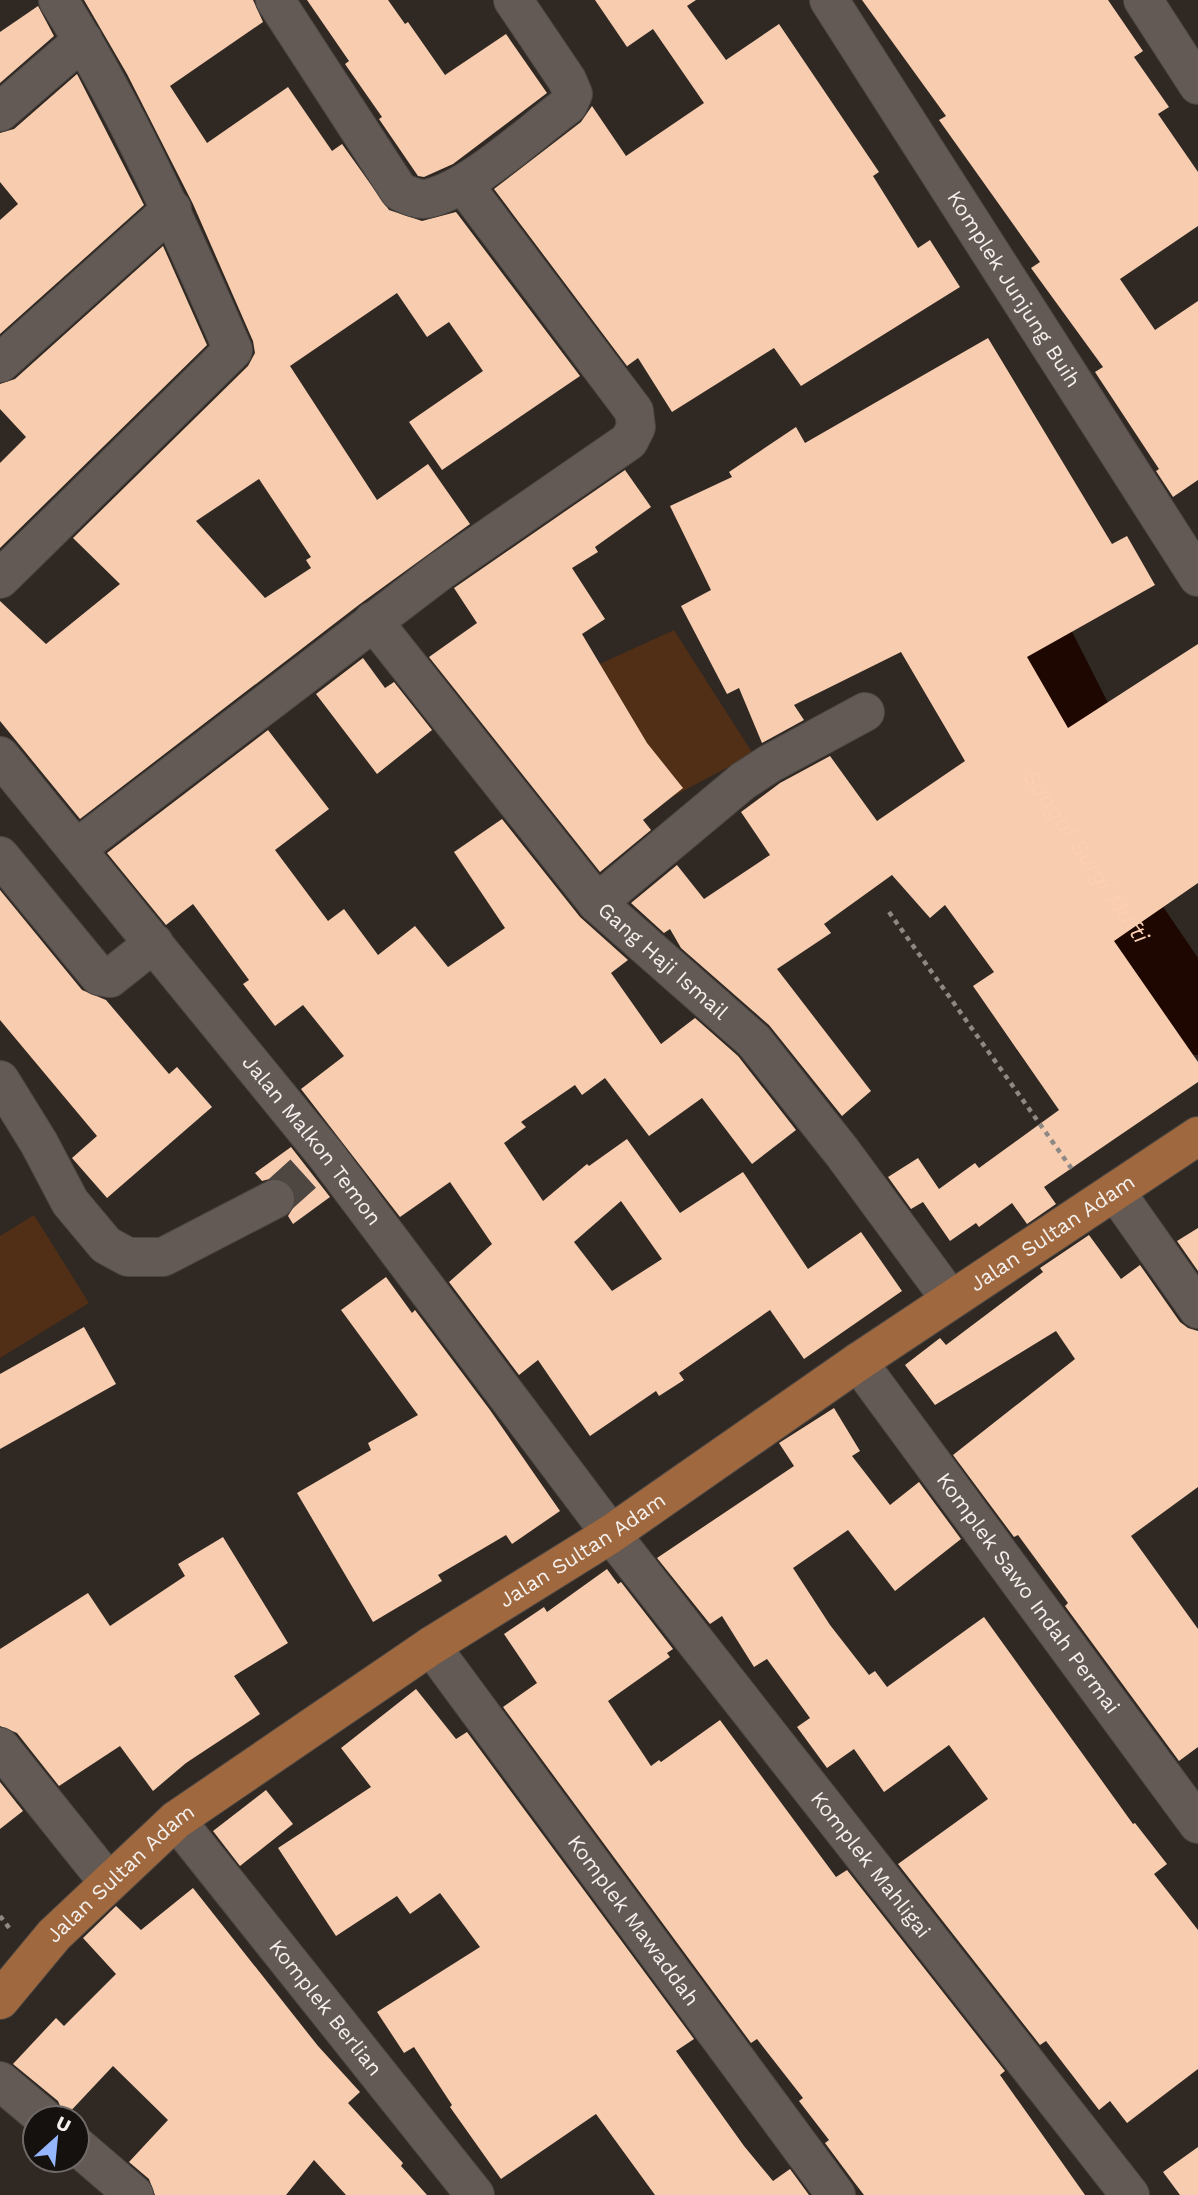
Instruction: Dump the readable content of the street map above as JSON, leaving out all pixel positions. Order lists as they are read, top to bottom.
{
  "streets": {
    "main road": ["Jalan Sultan Adam"],
    "street": [
      "Komplek Junjung Buih",
      "Gang Haji Ismail",
      "Jalan Malkon Temon",
      "Komplek Sawo Indah Permai",
      "Komplek Mahligai",
      "Komplek Mawaddah",
      "Komplek Berlian"
    ]
  },
  "crossings": [
    ["Gang Haji Ismail", "Jalan Sultan Adam"],
    ["Jalan Malkon Temon", "Jalan Sultan Adam"],
    ["Jalan Malkon Temon", "Komplek Mahligai"],
    ["Jalan Sultan Adam", "Komplek Sawo Indah Permai"],
    ["Jalan Sultan Adam", "Komplek Mahligai"],
    ["Jalan Sultan Adam", "Komplek Mawaddah"],
    ["Jalan Sultan Adam", "Komplek Berlian"]
  ],
  "water": ["Sungai Surgi Mufti"],
  "north": "top right"
}
